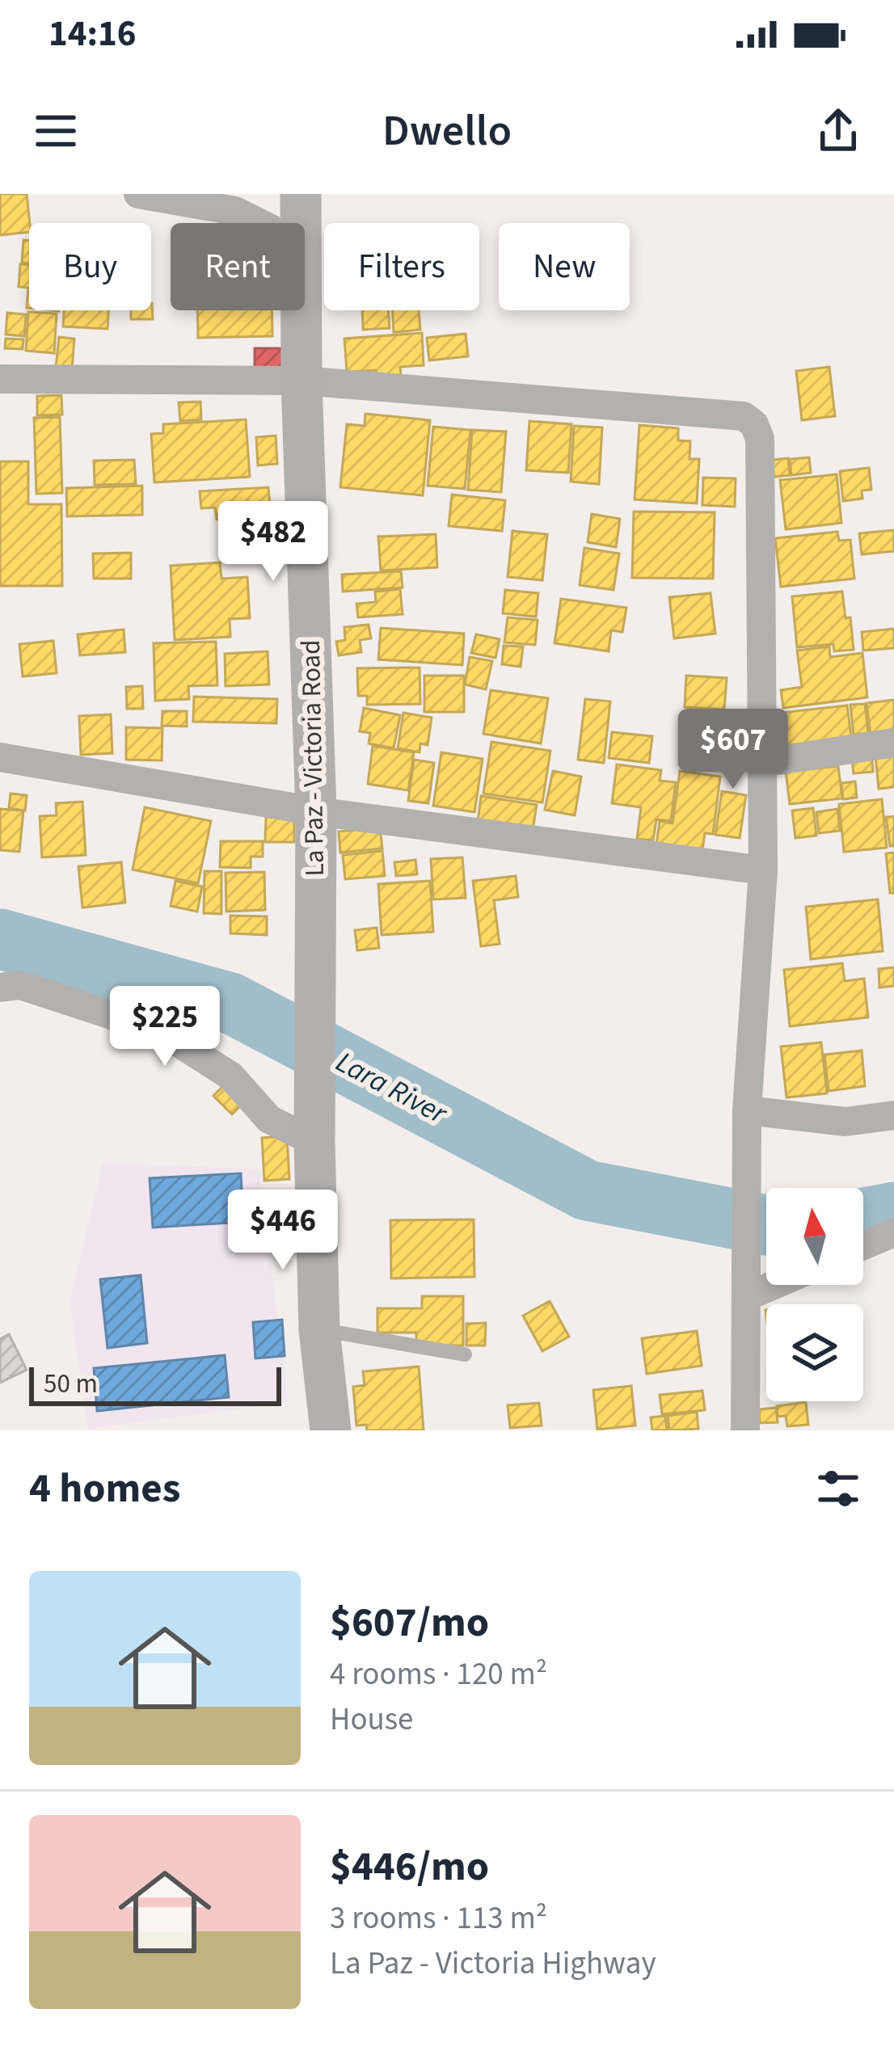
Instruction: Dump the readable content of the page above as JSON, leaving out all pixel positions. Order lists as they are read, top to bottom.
{
  "streets": {
    "main road": ["La Paz - Victoria Road"]
  },
  "water": ["Lara River"],
  "scale_bar": "50 m",
  "north": "top",
  "page": {
    "status": "14:16",
    "header": "Dwello",
    "chip": [
      "Buy",
      "Rent",
      "Filters",
      "New"
    ],
    "price": [
      "$482",
      "$607",
      "$225",
      "$446"
    ],
    "scale": "50 m",
    "heading": "4 homes",
    "list": [
      {
        "name": "$607/mo",
        "note": "4 rooms · 120 m² · House"
      },
      {
        "name": "$446/mo",
        "note": "3 rooms · 113 m² · La Paz - Victoria Highway"
      }
    ]
  }
}
